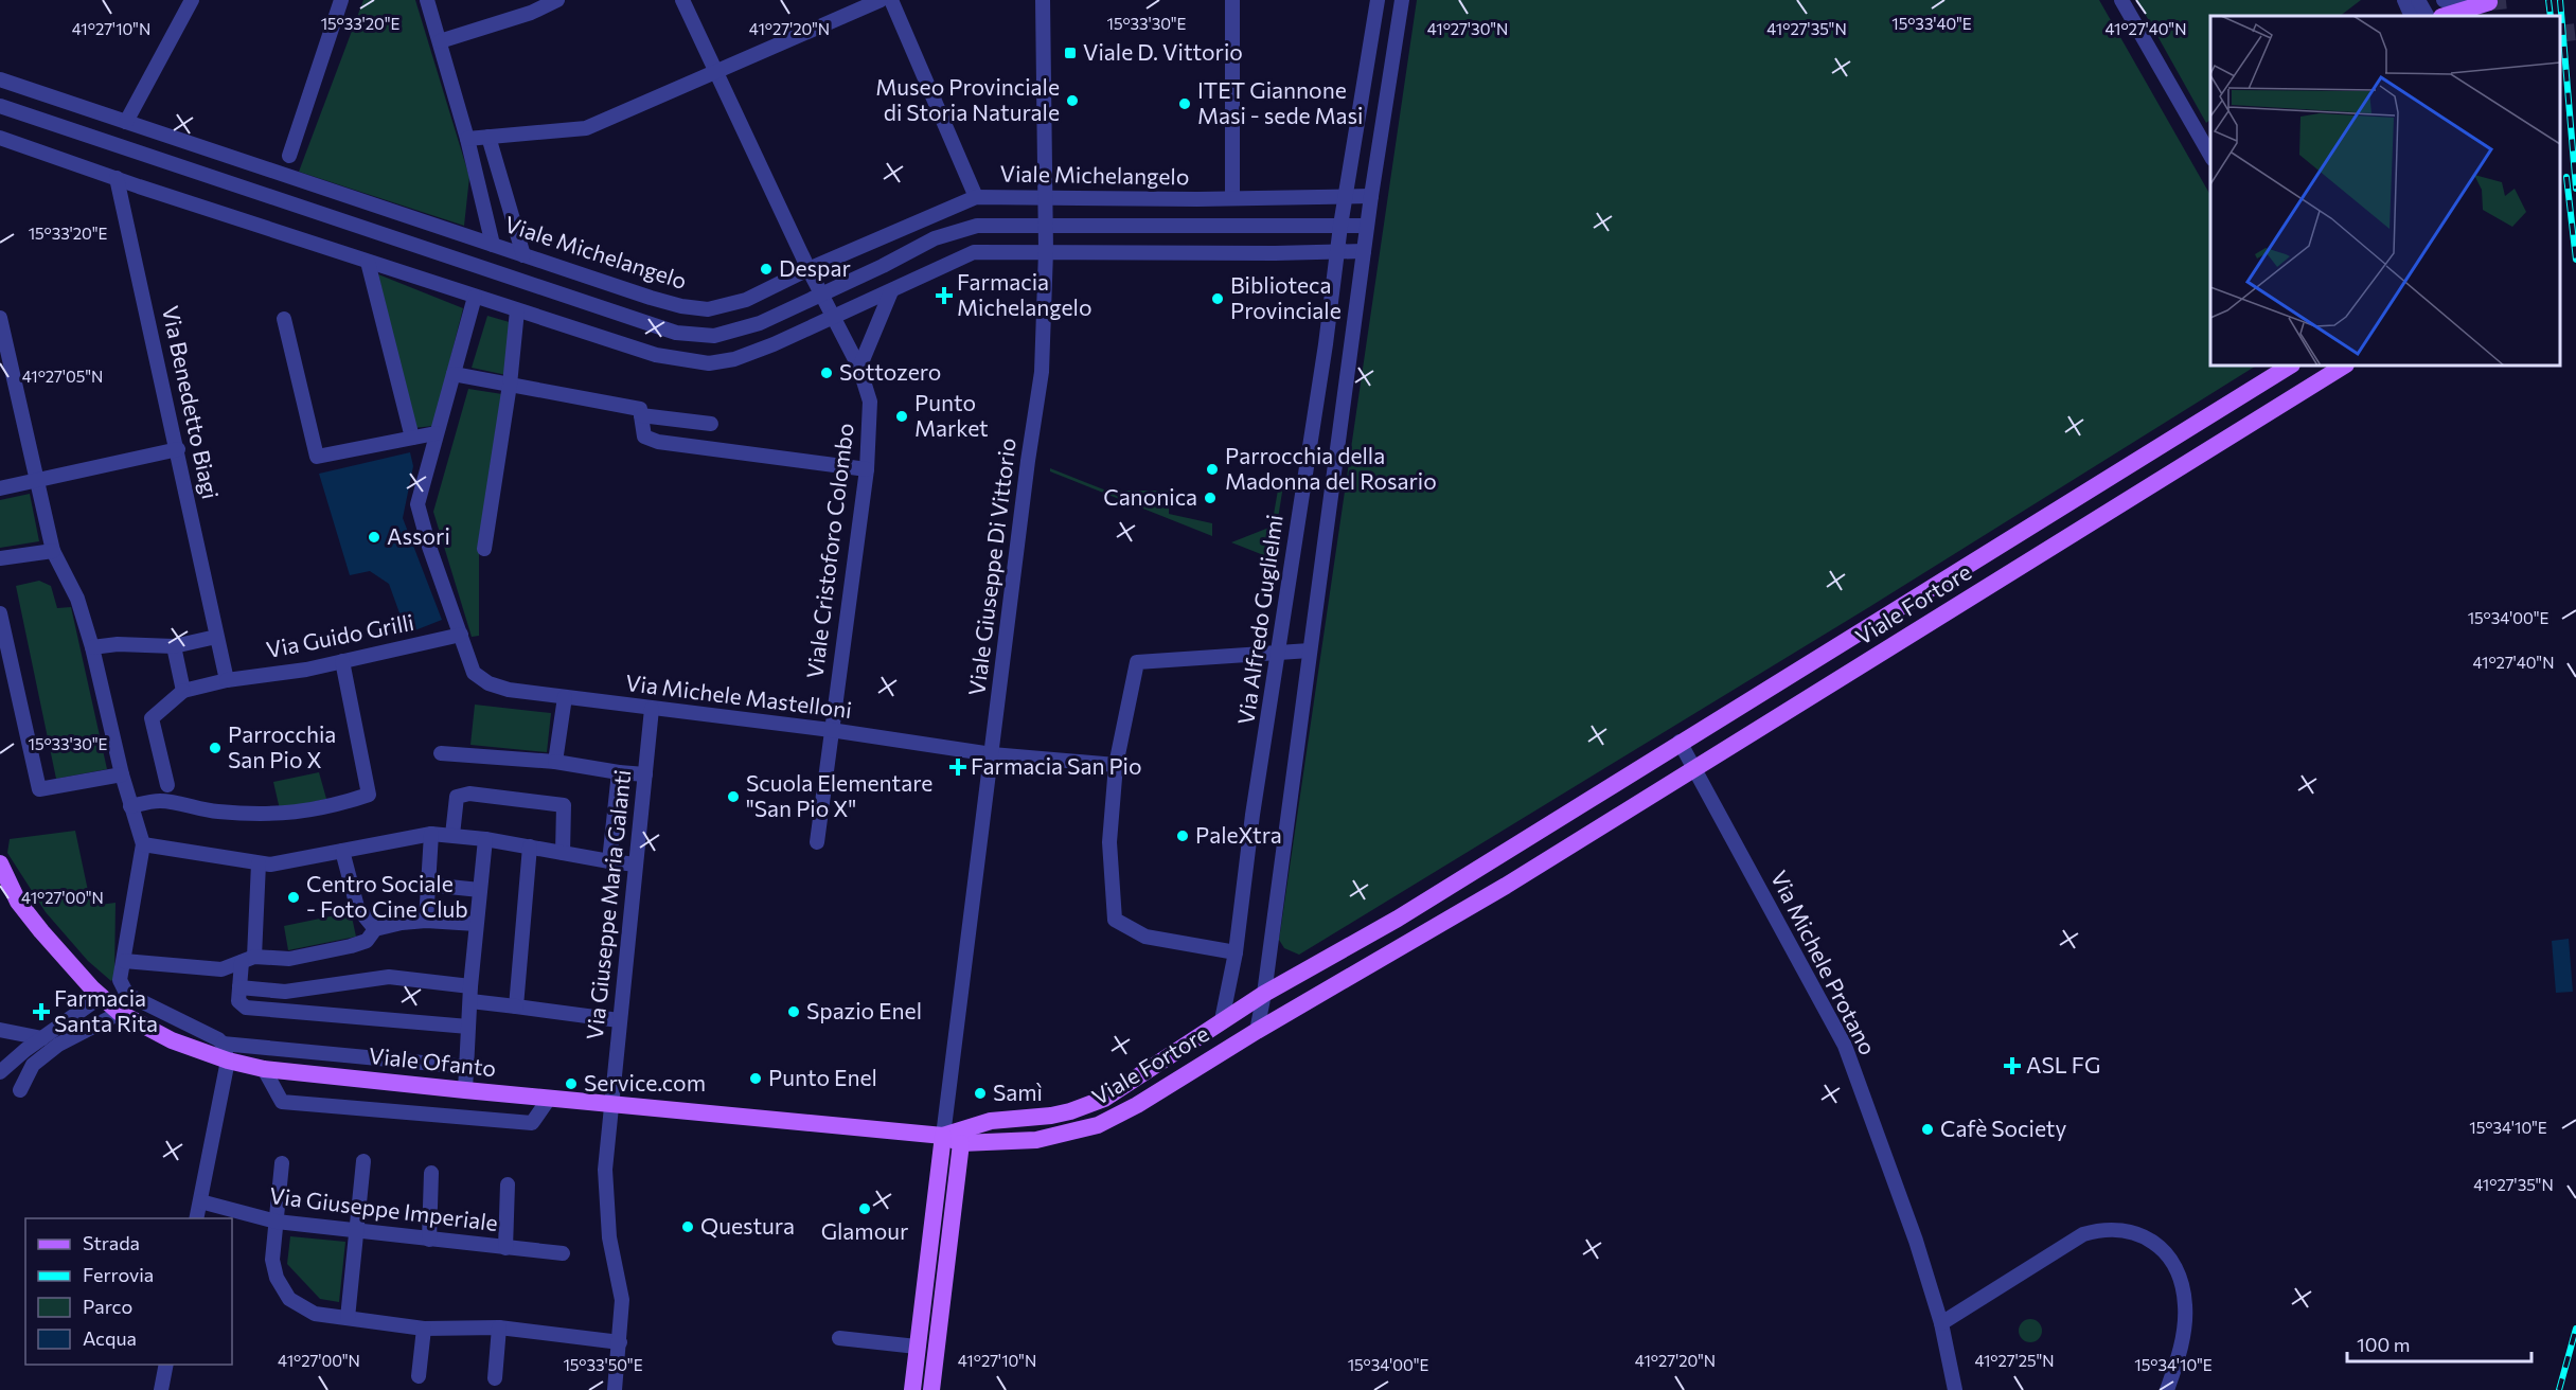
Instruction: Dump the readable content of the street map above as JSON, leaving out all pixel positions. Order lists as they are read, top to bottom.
{
  "streets": {
    "main road": ["Viale Fortore", "Viale Ofanto"],
    "street": [
      "Viale Michelangelo",
      "Via Benedetto Biagi",
      "Viale Cristoforo Colombo",
      "Viale Giuseppe Di Vittorio",
      "Via Alfredo Guglielmi",
      "Via Guido Grilli",
      "Via Michele Mastelloni",
      "Via Giuseppe Maria Galanti",
      "Via Michele Protano",
      "Via Giuseppe Imperiale"
    ]
  },
  "crossings": [
    ["Viale Michelangelo", "Viale Cristoforo Colombo"],
    ["Viale Michelangelo", "Viale Giuseppe Di Vittorio"],
    ["Viale Michelangelo", "Via Alfredo Guglielmi"],
    ["Via Benedetto Biagi", "Via Guido Grilli"],
    ["Viale Cristoforo Colombo", "Via Michele Mastelloni"],
    ["Viale Giuseppe Di Vittorio", "Viale Fortore"],
    ["Viale Giuseppe Di Vittorio", "Via Michele Mastelloni"],
    ["Viale Giuseppe Di Vittorio", "Viale Ofanto"],
    ["Viale Fortore", "Via Alfredo Guglielmi"],
    ["Viale Fortore", "Via Michele Protano"],
    ["Viale Fortore", "Viale Ofanto"],
    ["Via Guido Grilli", "Via Michele Mastelloni"],
    ["Via Michele Mastelloni", "Via Giuseppe Maria Galanti"],
    ["Via Giuseppe Maria Galanti", "Viale Ofanto"]
  ],
  "places": {
    "transit": ["Viale D. Vittorio"],
    "other": [
      "Museo Provinciale di Storia Naturale",
      "ITET Giannone Masi - sede Masi",
      "Despar",
      "Biblioteca Provinciale",
      "Sottozero",
      "Punto Market",
      "Parrocchia della Madonna del Rosario",
      "Canonica",
      "Assori",
      "Parrocchia San Pio X",
      "Scuola Elementare \"San Pio X\"",
      "PaleXtra",
      "Centro Sociale - Foto Cine Club",
      "Spazio Enel",
      "Punto Enel",
      "Service.com",
      "Samì",
      "Cafè Society",
      "Glamour",
      "Questura"
    ],
    "health": [
      "Farmacia Michelangelo",
      "Farmacia San Pio",
      "Farmacia Santa Rita",
      "ASL FG"
    ]
  },
  "legend": [
    "Strada",
    "Ferrovia",
    "Parco",
    "Acqua"
  ],
  "scale_bar": "100 m",
  "coordinates": [
    "15°33'20\"E",
    "15°33'30\"E",
    "15°33'40\"E",
    "41°27'10\"N",
    "41°27'20\"N",
    "41°27'30\"N",
    "41°27'40\"N",
    "41°27'35\"N",
    "41°27'05\"N",
    "15°34'00\"E",
    "41°27'00\"N",
    "15°34'10\"E",
    "41°27'25\"N",
    "15°33'50\"E"
  ]
}
